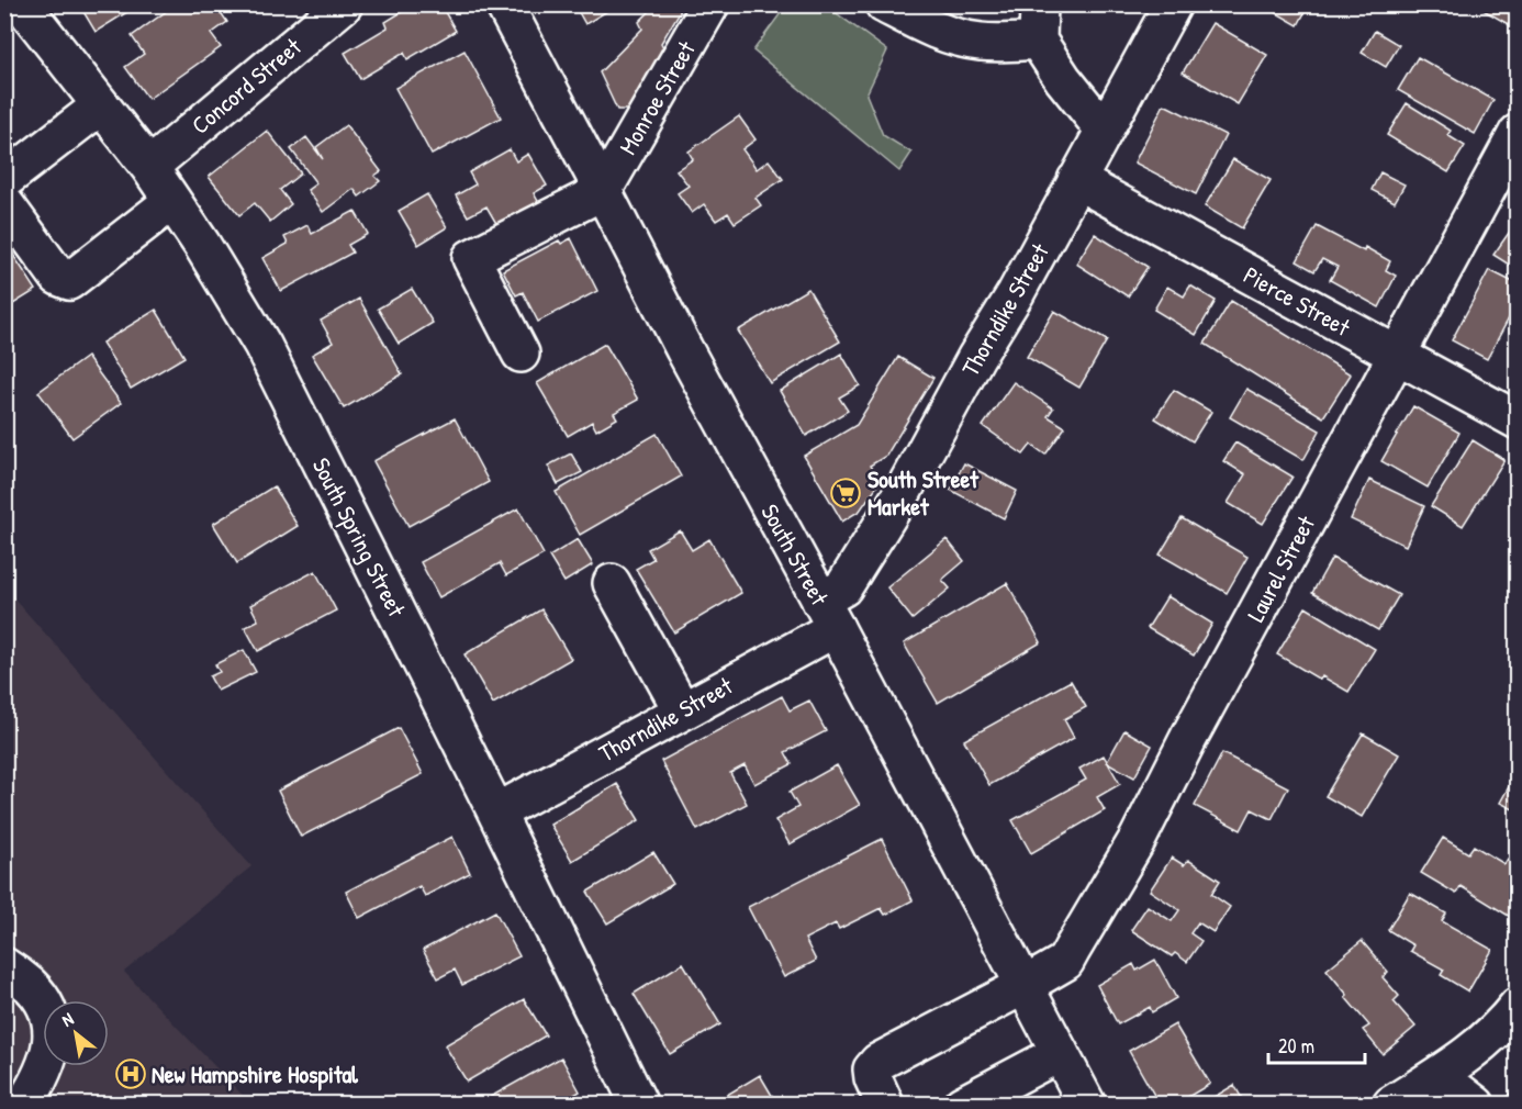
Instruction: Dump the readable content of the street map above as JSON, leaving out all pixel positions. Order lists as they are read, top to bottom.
{
  "streets": {
    "street": [
      "Concord Street",
      "Monroe Street",
      "Pierce Street",
      "Thorndike Street",
      "South Spring Street",
      "South Street",
      "Laurel Street"
    ]
  },
  "crossings": [
    ["Concord Street", "South Spring Street"],
    ["Monroe Street", "South Street"],
    ["Pierce Street", "Thorndike Street"],
    ["Pierce Street", "Laurel Street"],
    ["Thorndike Street", "South Spring Street"],
    ["Thorndike Street", "South Street"],
    ["South Street", "Laurel Street"]
  ],
  "places": {
    "supermarket": ["South Street Market"],
    "hospital": ["New Hampshire Hospital"]
  },
  "scale_bar": "20 m",
  "north": "top left"
}
